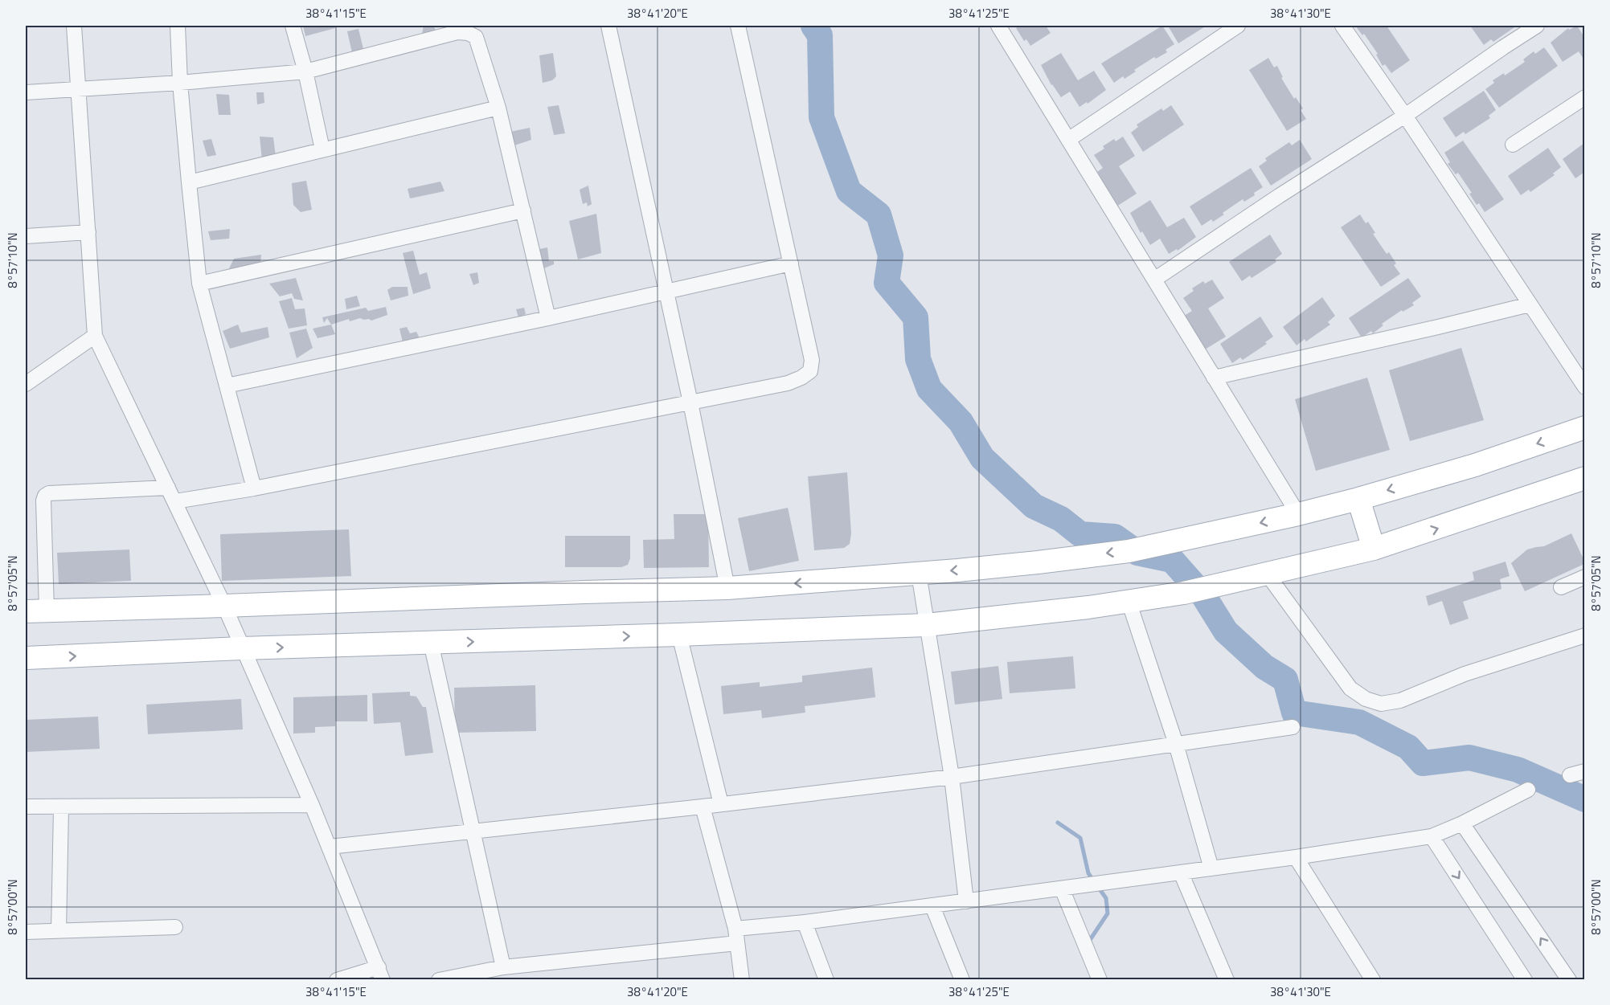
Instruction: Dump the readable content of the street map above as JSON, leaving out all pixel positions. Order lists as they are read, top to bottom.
{
  "coordinates": [
    "38°41'15\"E",
    "38°41'20\"E",
    "38°41'25\"E",
    "38°41'30\"E",
    "8°57'10\"N",
    "8°57'05\"N",
    "8°57'00\"N"
  ]
}
